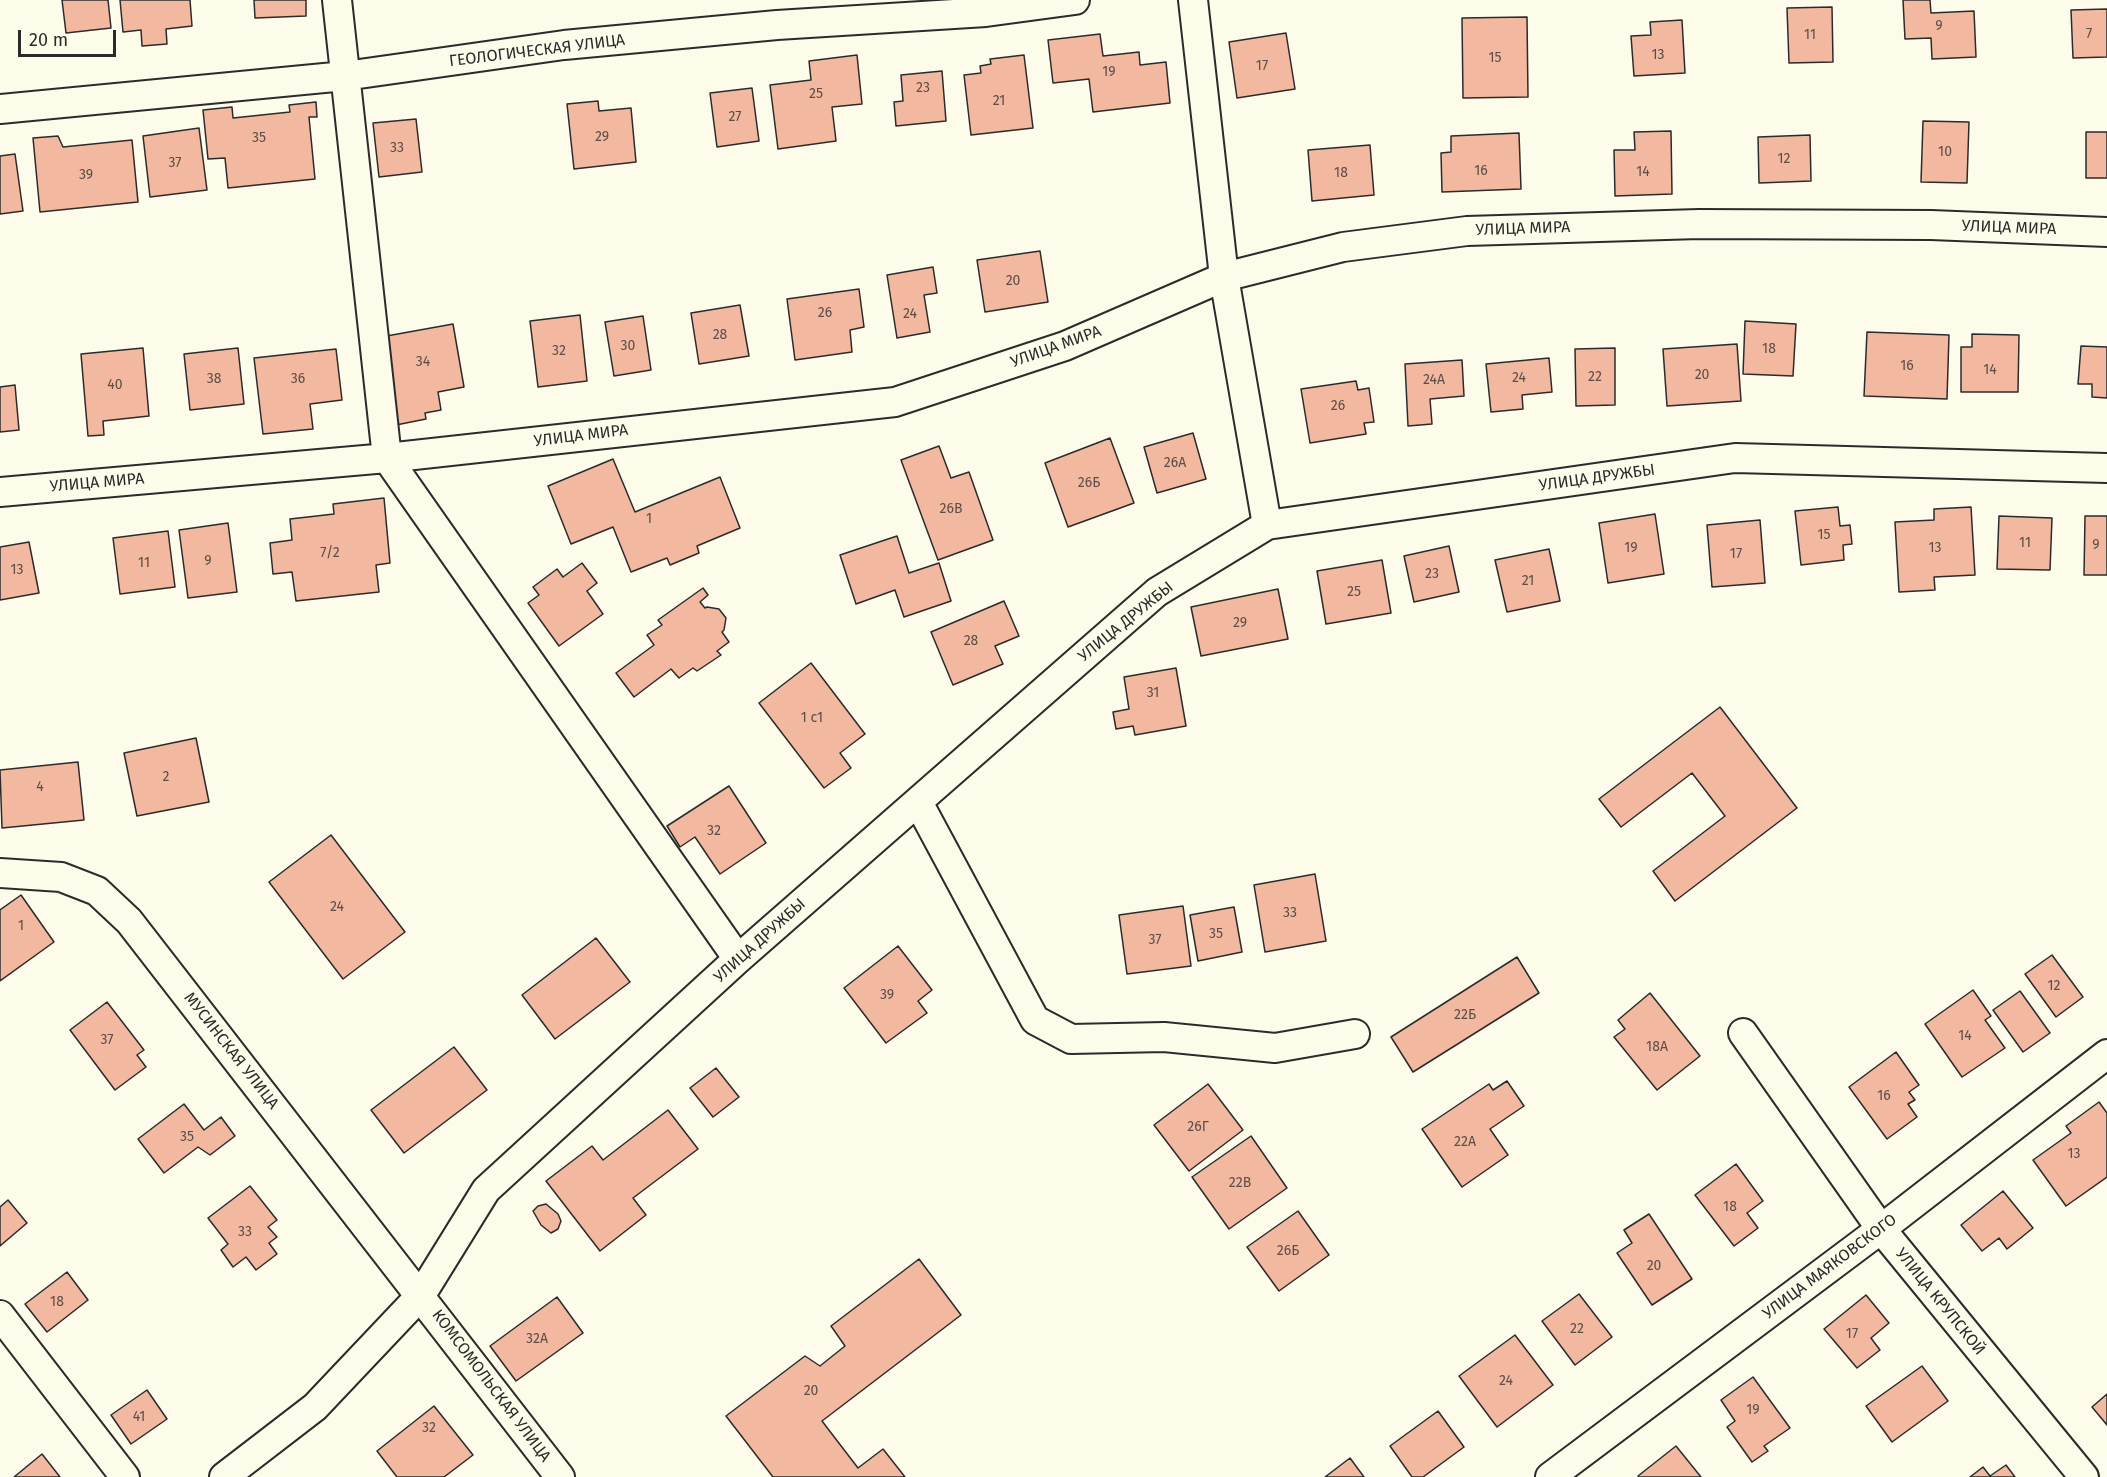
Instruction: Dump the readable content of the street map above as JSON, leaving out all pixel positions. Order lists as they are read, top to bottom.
{
  "streets": {
    "street": [
      "ГЕОЛОГИЧЕСКАЯ УЛИЦА",
      "УЛИЦА МИРА",
      "УЛИЦА ДРУЖБЫ",
      "МУСИНСКАЯ УЛИЦА",
      "УЛИЦА МАЯКОВСКОГО",
      "УЛИЦА КРУПСКОЙ",
      "КОМСОМОЛЬСКАЯ УЛИЦА"
    ]
  },
  "crossings": [
    ["УЛИЦА ДРУЖБЫ", "МУСИНСКАЯ УЛИЦА"],
    ["УЛИЦА ДРУЖБЫ", "КОМСОМОЛЬСКАЯ УЛИЦА"],
    ["МУСИНСКАЯ УЛИЦА", "КОМСОМОЛЬСКАЯ УЛИЦА"],
    ["УЛИЦА МАЯКОВСКОГО", "УЛИЦА КРУПСКОЙ"]
  ],
  "house_numbers": [
    "9",
    "7",
    "11",
    "13",
    "15",
    "17",
    "19",
    "23",
    "25",
    "21",
    "27",
    "29",
    "35",
    "33",
    "10",
    "12",
    "37",
    "16",
    "14",
    "18",
    "39",
    "20",
    "26",
    "24",
    "28",
    "30",
    "18",
    "32",
    "34",
    "16",
    "14",
    "20",
    "22",
    "24",
    "38",
    "36",
    "24А",
    "40",
    "26",
    "26А",
    "26Б",
    "26В",
    "1",
    "15",
    "11",
    "9",
    "19",
    "13",
    "7/2",
    "17",
    "9",
    "11",
    "13",
    "23",
    "21",
    "25",
    "29",
    "28",
    "31",
    "1 с1",
    "2",
    "4",
    "32",
    "24",
    "33",
    "1",
    "35",
    "37",
    "12",
    "39",
    "22Б",
    "14",
    "37",
    "18А",
    "16",
    "26Г",
    "35",
    "22А",
    "13",
    "22В",
    "18",
    "33",
    "26Б",
    "20",
    "18",
    "22",
    "17",
    "32А",
    "24",
    "20",
    "19",
    "41",
    "32"
  ],
  "scale_bar": "20 m"
}
